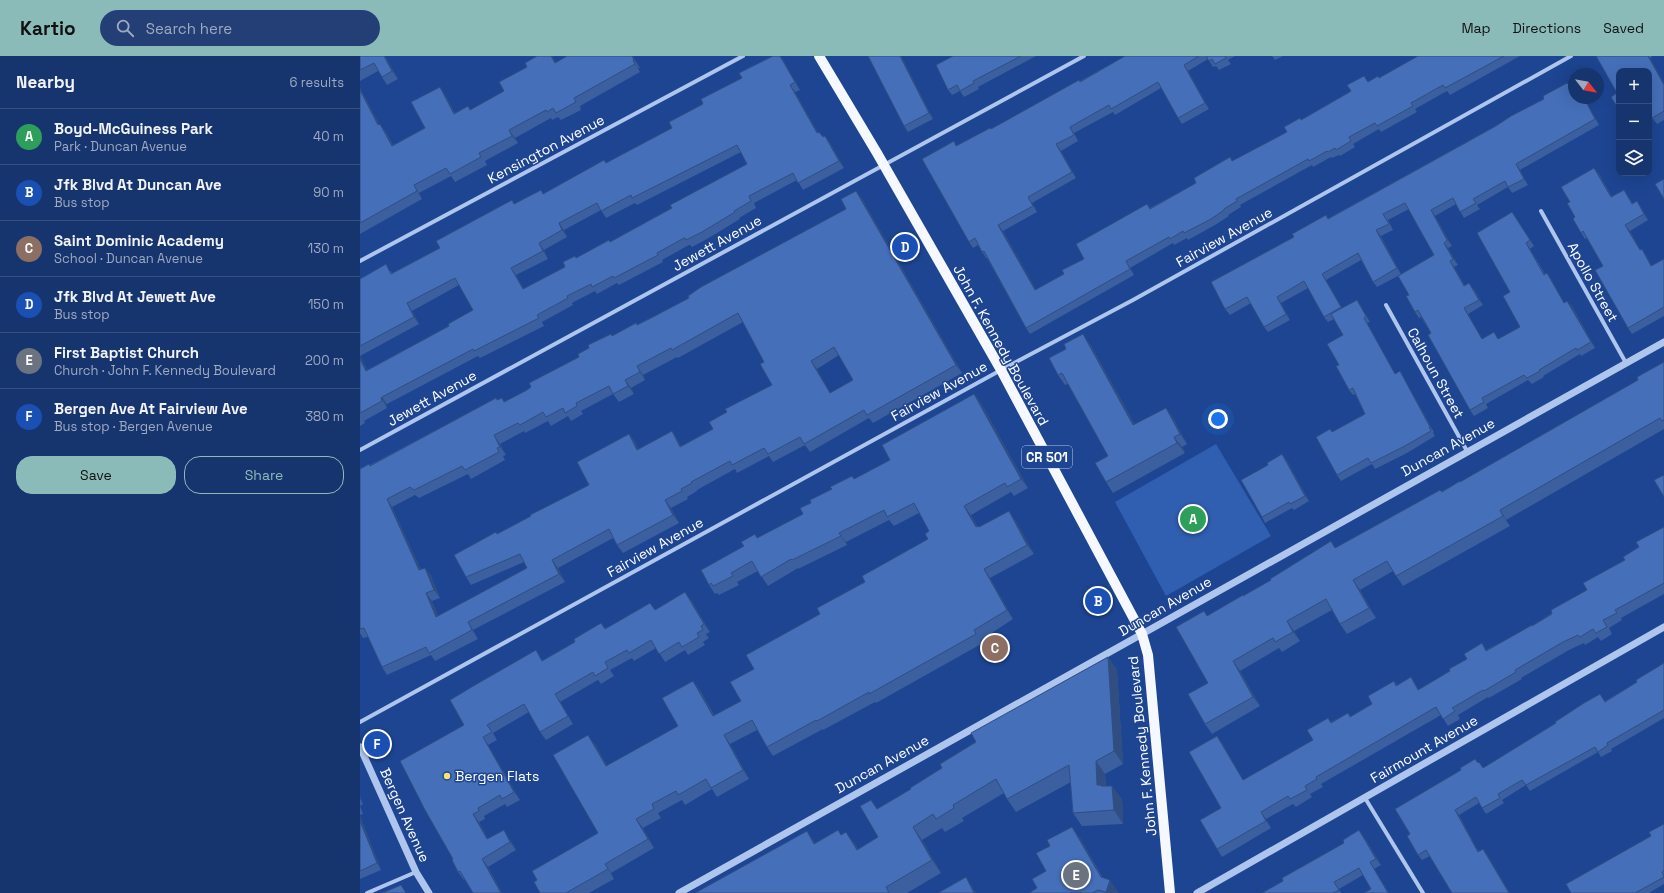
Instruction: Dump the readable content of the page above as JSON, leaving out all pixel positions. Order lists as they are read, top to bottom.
{
  "streets": {
    "main road": ["John F. Kennedy Boulevard", "CR 501"],
    "street": [
      "Kensington Avenue",
      "Fairview Avenue",
      "Jewett Avenue",
      "Apollo Street",
      "Calhoun Street",
      "Duncan Avenue",
      "Fairmount Avenue",
      "Bergen Avenue"
    ]
  },
  "crossings": [
    ["Fairview Avenue", "John F. Kennedy Boulevard"],
    ["Jewett Avenue", "John F. Kennedy Boulevard"],
    ["Apollo Street", "Duncan Avenue"],
    ["John F. Kennedy Boulevard", "Duncan Avenue"],
    ["Calhoun Street", "Duncan Avenue"]
  ],
  "places": ["Bergen Flats"],
  "north": "bottom right",
  "page": {
    "header": "Kartio",
    "search": "Search here",
    "nav": ["Map", "Directions", "Saved"],
    "heading": ["Nearby", "6 results"],
    "map_buttons": ["+", "−"],
    "list": [
      {
        "mark": "A",
        "name": "Boyd-McGuiness Park",
        "note": "Park · Duncan Avenue",
        "value": "40 m"
      },
      {
        "mark": "B",
        "name": "Jfk Blvd At Duncan Ave",
        "note": "Bus stop",
        "value": "90 m"
      },
      {
        "mark": "C",
        "name": "Saint Dominic Academy",
        "note": "School · Duncan Avenue",
        "value": "130 m"
      },
      {
        "mark": "D",
        "name": "Jfk Blvd At Jewett Ave",
        "note": "Bus stop",
        "value": "150 m"
      },
      {
        "mark": "E",
        "name": "First Baptist Church",
        "note": "Church · John F. Kennedy Boulevard",
        "value": "200 m"
      },
      {
        "mark": "F",
        "name": "Bergen Ave At Fairview Ave",
        "note": "Bus stop · Bergen Avenue",
        "value": "380 m"
      }
    ],
    "pins": [
      "D",
      "A",
      "B",
      "C",
      "F",
      "E"
    ],
    "buttons": ["Save", "Share"]
  }
}
